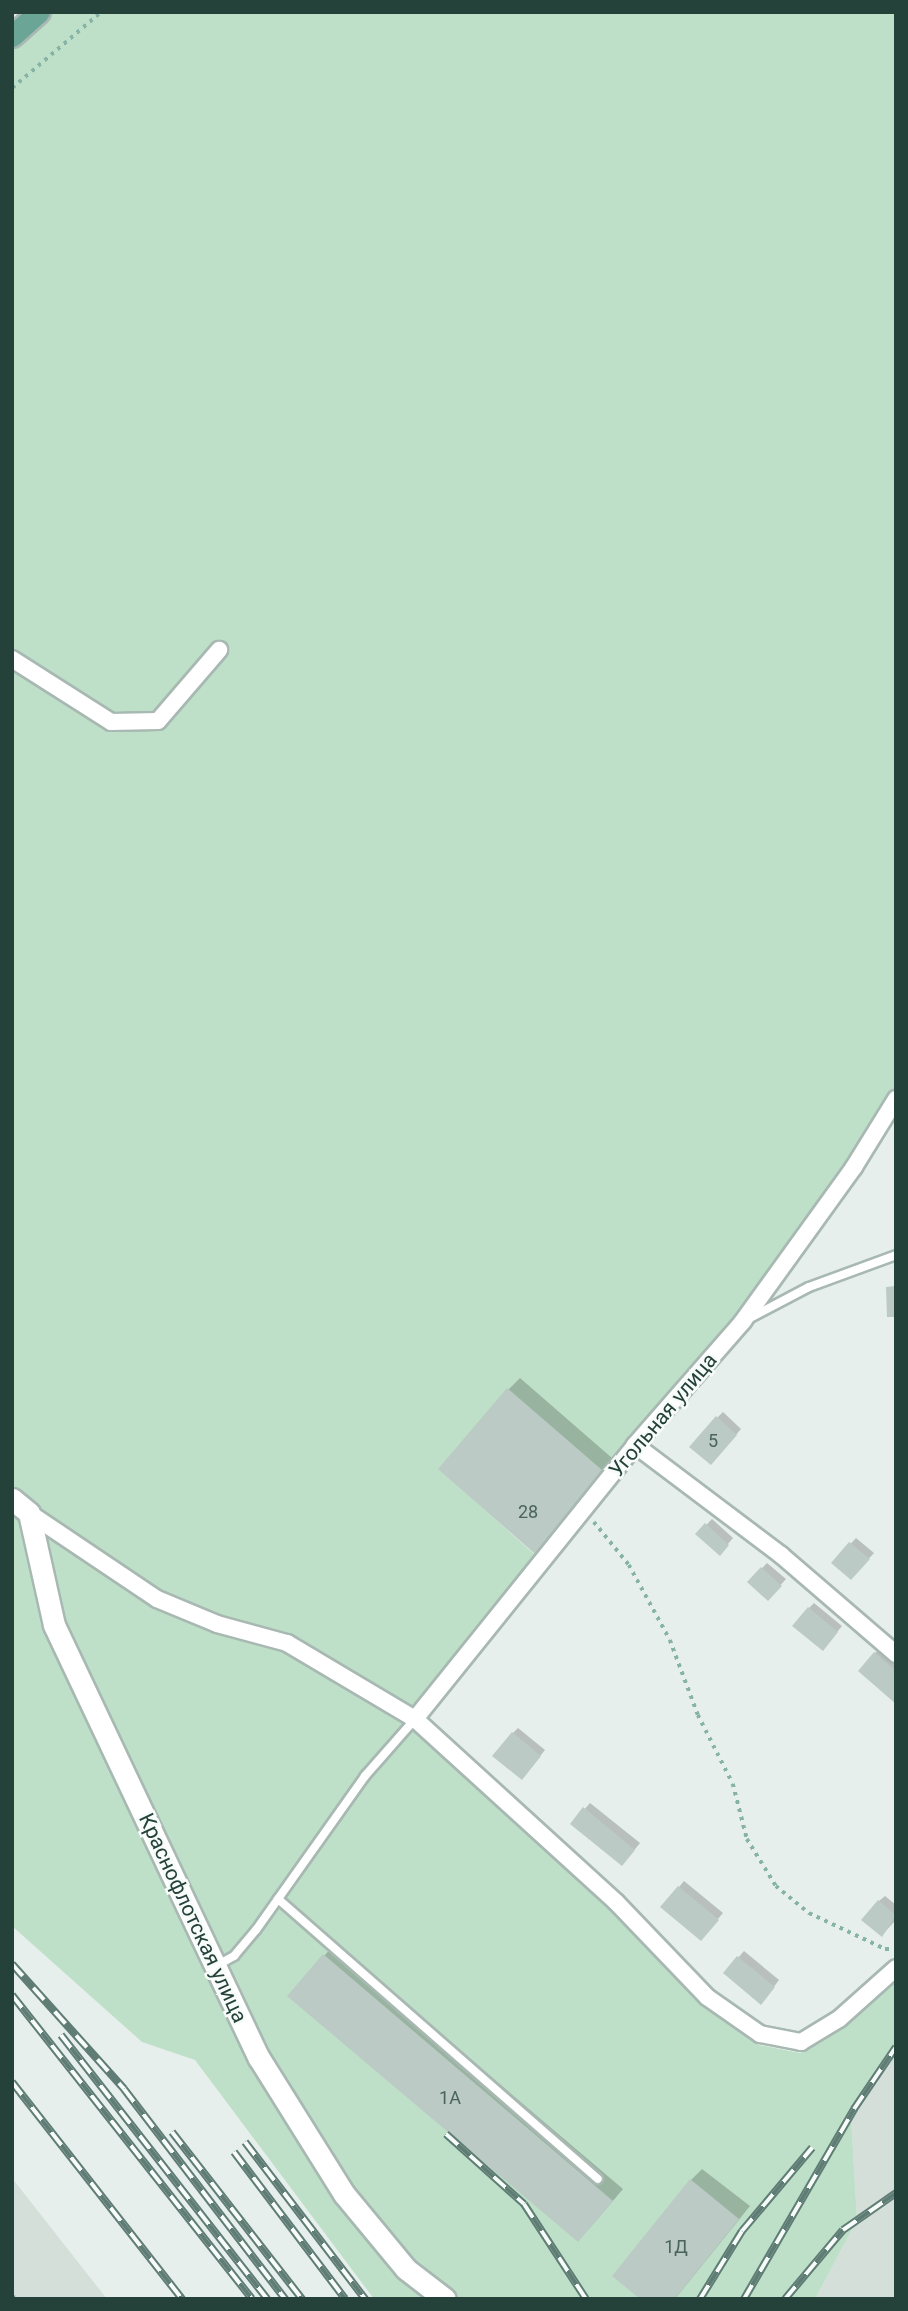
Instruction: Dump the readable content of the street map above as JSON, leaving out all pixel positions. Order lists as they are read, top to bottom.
{
  "streets": {
    "street": ["Угольная улица", "Краснофлотская улица"]
  },
  "house_numbers": [
    "5",
    "28",
    "1А",
    "1Д"
  ]
}
